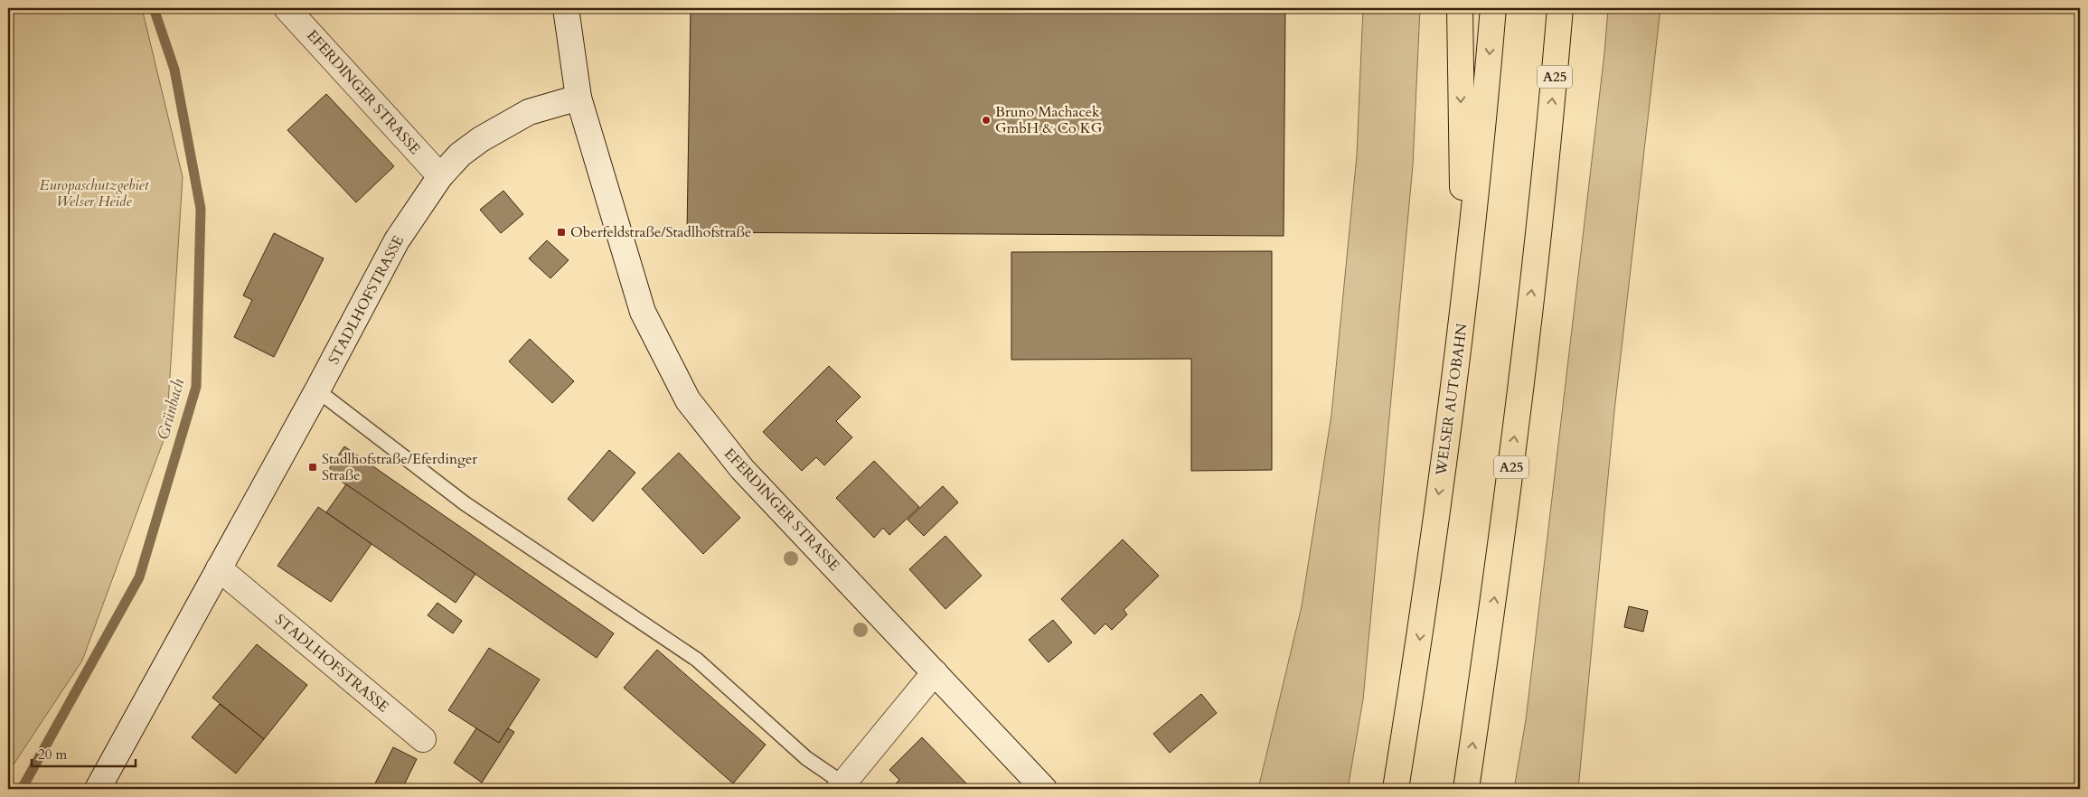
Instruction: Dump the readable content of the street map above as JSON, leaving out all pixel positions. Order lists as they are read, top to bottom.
{
  "streets": {
    "highway": ["A25", "WELSER AUTOBAHN"],
    "street": ["EFERDINGER STRASSE", "STADLHOFSTRASSE"]
  },
  "crossings": [
    ["EFERDINGER STRASSE", "STADLHOFSTRASSE"]
  ],
  "water": ["Grünbach"],
  "parks": ["Europaschutzgebiet Welser Heide"],
  "places": {
    "other": ["Bruno Machacek GmbH & Co KG"],
    "transit": ["Oberfeldstraße/Stadlhofstraße", "Stadlhofstraße/Eferdinger Straße"]
  },
  "scale_bar": "20 m"
}
